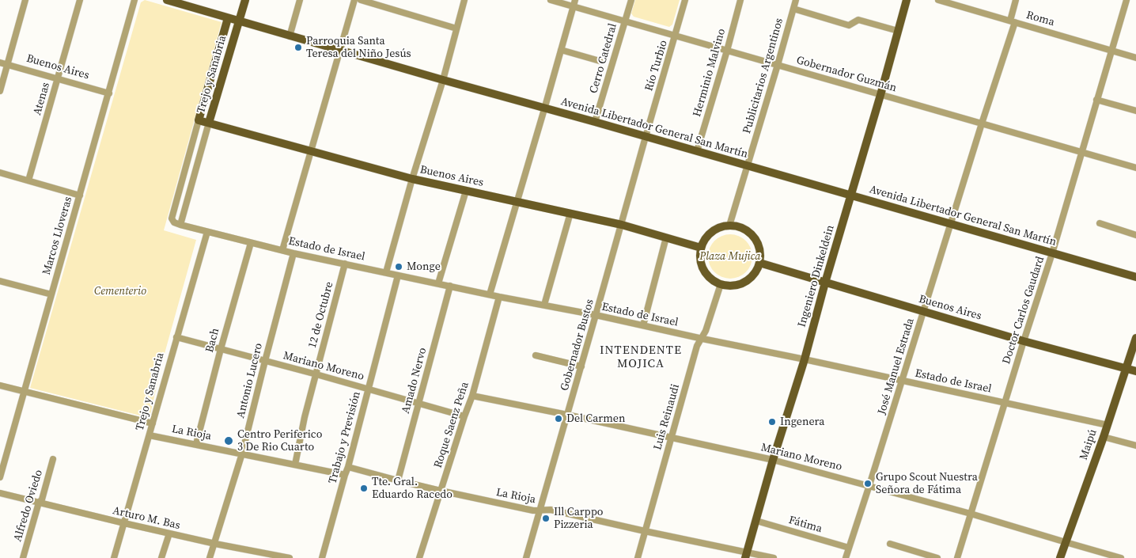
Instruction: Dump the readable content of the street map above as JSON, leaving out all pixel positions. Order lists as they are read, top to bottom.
{
  "streets": {
    "main road": [
      "Buenos Aires",
      "Trejo y Sanabria",
      "Avenida Libertador General San Martín",
      "Ingeniero Dinkeldein",
      "Maipú"
    ],
    "street": [
      "Roma",
      "Cerro Catedral",
      "Río Turbio",
      "Herminio Malvino",
      "Gobernador Guzmán",
      "Publicitarios Argentinos",
      "Atenas",
      "Marcos Lloveras",
      "Estado de Israel",
      "Doctor Carlos Gaudard",
      "12 de Octubre",
      "Bach",
      "Gobernador Bustos",
      "Mariano Moreno",
      "José Manuel Estrada",
      "Antonio Lucero",
      "Amado Nervo",
      "Luis Reinaudi",
      "Roque Saenz Peña",
      "La Rioja",
      "Trabajo y Previsión",
      "Alfredo Oviedo",
      "Arturo M. Bas",
      "Fátima"
    ]
  },
  "crossings": [
    ["Roma", "Doctor Carlos Gaudard"],
    ["Roma", "José Manuel Estrada"],
    ["Cerro Catedral", "Gobernador Guzmán"],
    ["Cerro Catedral", "Avenida Libertador General San Martín"],
    ["Río Turbio", "Gobernador Guzmán"],
    ["Río Turbio", "Avenida Libertador General San Martín"],
    ["Río Turbio", "Gobernador Bustos"],
    ["Buenos Aires", "Trejo y Sanabria"],
    ["Buenos Aires", "Publicitarios Argentinos"],
    ["Buenos Aires", "Atenas"],
    ["Buenos Aires", "Marcos Lloveras"],
    ["Buenos Aires", "Ingeniero Dinkeldein"],
    ["Buenos Aires", "Doctor Carlos Gaudard"],
    ["Buenos Aires", "Gobernador Bustos"],
    ["Buenos Aires", "José Manuel Estrada"],
    ["Buenos Aires", "Luis Reinaudi"],
    ["Buenos Aires", "Maipú"],
    ["Herminio Malvino", "Gobernador Guzmán"],
    ["Herminio Malvino", "Avenida Libertador General San Martín"],
    ["Trejo y Sanabria", "Avenida Libertador General San Martín"],
    ["Trejo y Sanabria", "Estado de Israel"],
    ["Trejo y Sanabria", "Mariano Moreno"],
    ["Trejo y Sanabria", "La Rioja"],
    ["Trejo y Sanabria", "Arturo M. Bas"],
    ["Gobernador Guzmán", "Publicitarios Argentinos"],
    ["Gobernador Guzmán", "Ingeniero Dinkeldein"],
    ["Gobernador Guzmán", "Doctor Carlos Gaudard"],
    ["Gobernador Guzmán", "José Manuel Estrada"],
    ["Publicitarios Argentinos", "Avenida Libertador General San Martín"],
    ["Publicitarios Argentinos", "Luis Reinaudi"],
    ["Avenida Libertador General San Martín", "Ingeniero Dinkeldein"],
    ["Avenida Libertador General San Martín", "Doctor Carlos Gaudard"],
    ["Avenida Libertador General San Martín", "Gobernador Bustos"],
    ["Avenida Libertador General San Martín", "José Manuel Estrada"],
    ["Estado de Israel", "Ingeniero Dinkeldein"],
    ["Estado de Israel", "Doctor Carlos Gaudard"],
    ["Estado de Israel", "12 de Octubre"],
    ["Estado de Israel", "Bach"],
    ["Estado de Israel", "Gobernador Bustos"],
    ["Estado de Israel", "José Manuel Estrada"],
    ["Estado de Israel", "Antonio Lucero"],
    ["Estado de Israel", "Amado Nervo"],
    ["Estado de Israel", "Luis Reinaudi"],
    ["Estado de Israel", "Roque Saenz Peña"],
    ["Estado de Israel", "Trabajo y Previsión"],
    ["Estado de Israel", "Maipú"],
    ["Ingeniero Dinkeldein", "Mariano Moreno"],
    ["Ingeniero Dinkeldein", "La Rioja"],
    ["Ingeniero Dinkeldein", "Fátima"],
    ["Doctor Carlos Gaudard", "Mariano Moreno"],
    ["12 de Octubre", "Mariano Moreno"],
    ["12 de Octubre", "La Rioja"],
    ["Bach", "Mariano Moreno"],
    ["Bach", "La Rioja"],
    ["Gobernador Bustos", "Mariano Moreno"],
    ["Gobernador Bustos", "La Rioja"],
    ["Mariano Moreno", "José Manuel Estrada"],
    ["Mariano Moreno", "Antonio Lucero"],
    ["Mariano Moreno", "Amado Nervo"],
    ["Mariano Moreno", "Luis Reinaudi"],
    ["Mariano Moreno", "Roque Saenz Peña"],
    ["Mariano Moreno", "Trabajo y Previsión"],
    ["Mariano Moreno", "Maipú"],
    ["José Manuel Estrada", "Fátima"],
    ["Antonio Lucero", "La Rioja"],
    ["Antonio Lucero", "Arturo M. Bas"],
    ["Amado Nervo", "La Rioja"],
    ["Luis Reinaudi", "La Rioja"],
    ["Roque Saenz Peña", "La Rioja"],
    ["La Rioja", "Trabajo y Previsión"],
    ["Alfredo Oviedo", "Arturo M. Bas"]
  ],
  "districts": ["INTENDENTE MOJICA"],
  "parks": ["Plaza Mujica", "Cementerio"],
  "places": [
    "Parroquia Santa Teresa del Niño Jesús",
    "Monge",
    "Del Carmen",
    "Ingenera",
    "Centro Periferico 3 De Rio Cuarto",
    "Grupo Scout Nuestra Señora de Fátima",
    "Tte. Gral. Eduardo Racedo",
    "Ill Carppo Pizzeria"
  ]
}
